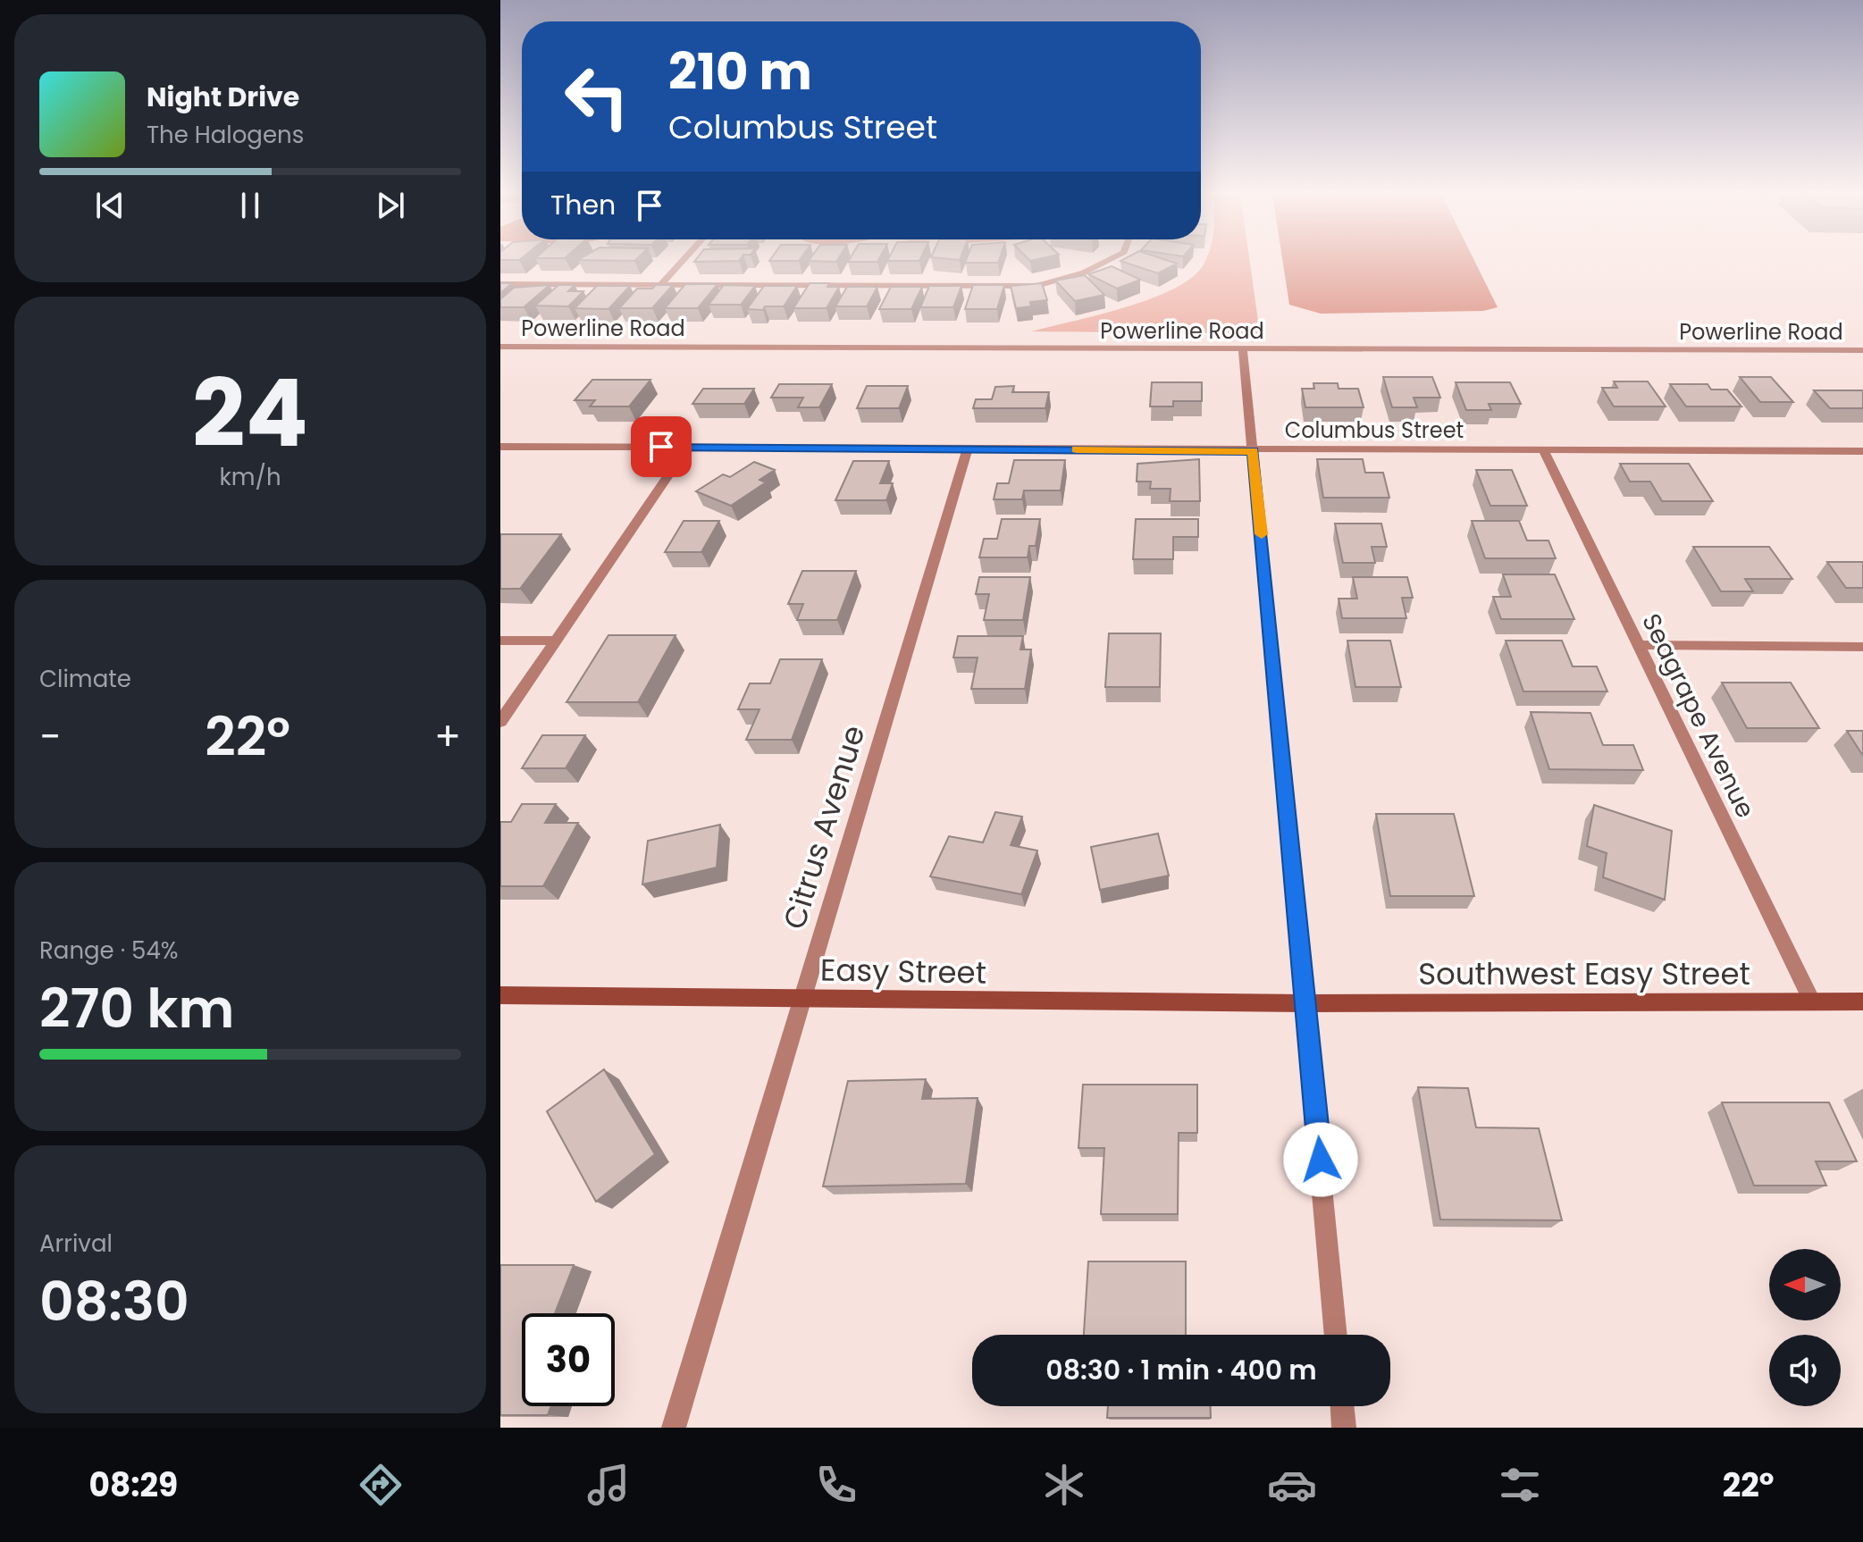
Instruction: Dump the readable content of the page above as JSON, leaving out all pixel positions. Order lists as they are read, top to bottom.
{
  "streets": {
    "street": [
      "Powerline Road",
      "Columbus Street",
      "Seagrape Avenue",
      "Citrus Avenue",
      "Easy Street",
      "Southwest Easy Street"
    ]
  },
  "crossings": [
    ["Columbus Street", "Seagrape Avenue"],
    ["Columbus Street", "Citrus Avenue"],
    ["Seagrape Avenue", "Southwest Easy Street"],
    ["Citrus Avenue", "Easy Street"],
    ["Easy Street", "Southwest Easy Street"]
  ],
  "north": "left",
  "page": {
    "turn": ["210 m", "Columbus Street"],
    "song": ["Night Drive", "The Halogens"],
    "then": "Then",
    "tile": [
      ["24", "km/h"],
      "Climate",
      ["Range · 54%", "270 km"],
      ["Arrival", "08:30"]
    ],
    "heat": ["−", "22°", "+"],
    "limit": "30",
    "trip": "08:30 · 1 min · 400 m",
    "tabs": ["08:29", "22°"]
  }
}
